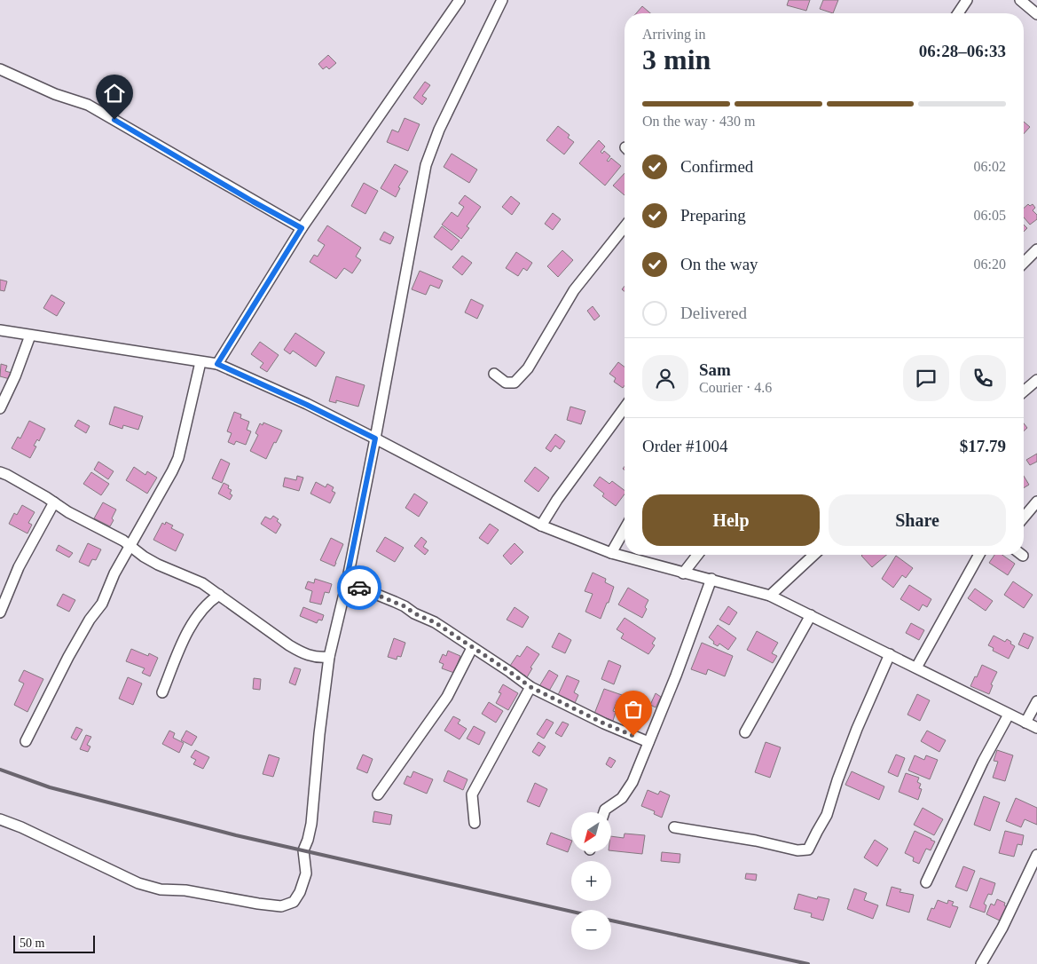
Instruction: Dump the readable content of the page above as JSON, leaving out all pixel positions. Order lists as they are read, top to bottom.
{
  "scale_bar": "50 m",
  "north": "bottom left",
  "page": {
    "heading": ["3 min", "Arriving in", "06:28–06:33"],
    "panel": [
      "Sam",
      "Courier · 4.6",
      "Order #1004",
      "$17.79"
    ],
    "bar": "On the way · 430 m",
    "list": [
      ["Confirmed", "06:02"],
      ["Preparing", "06:05"],
      ["On the way", "06:20"],
      "Delivered"
    ],
    "buttons": ["Help", "Share"],
    "map_buttons": ["+", "−"],
    "scale": "50 m"
  }
}
